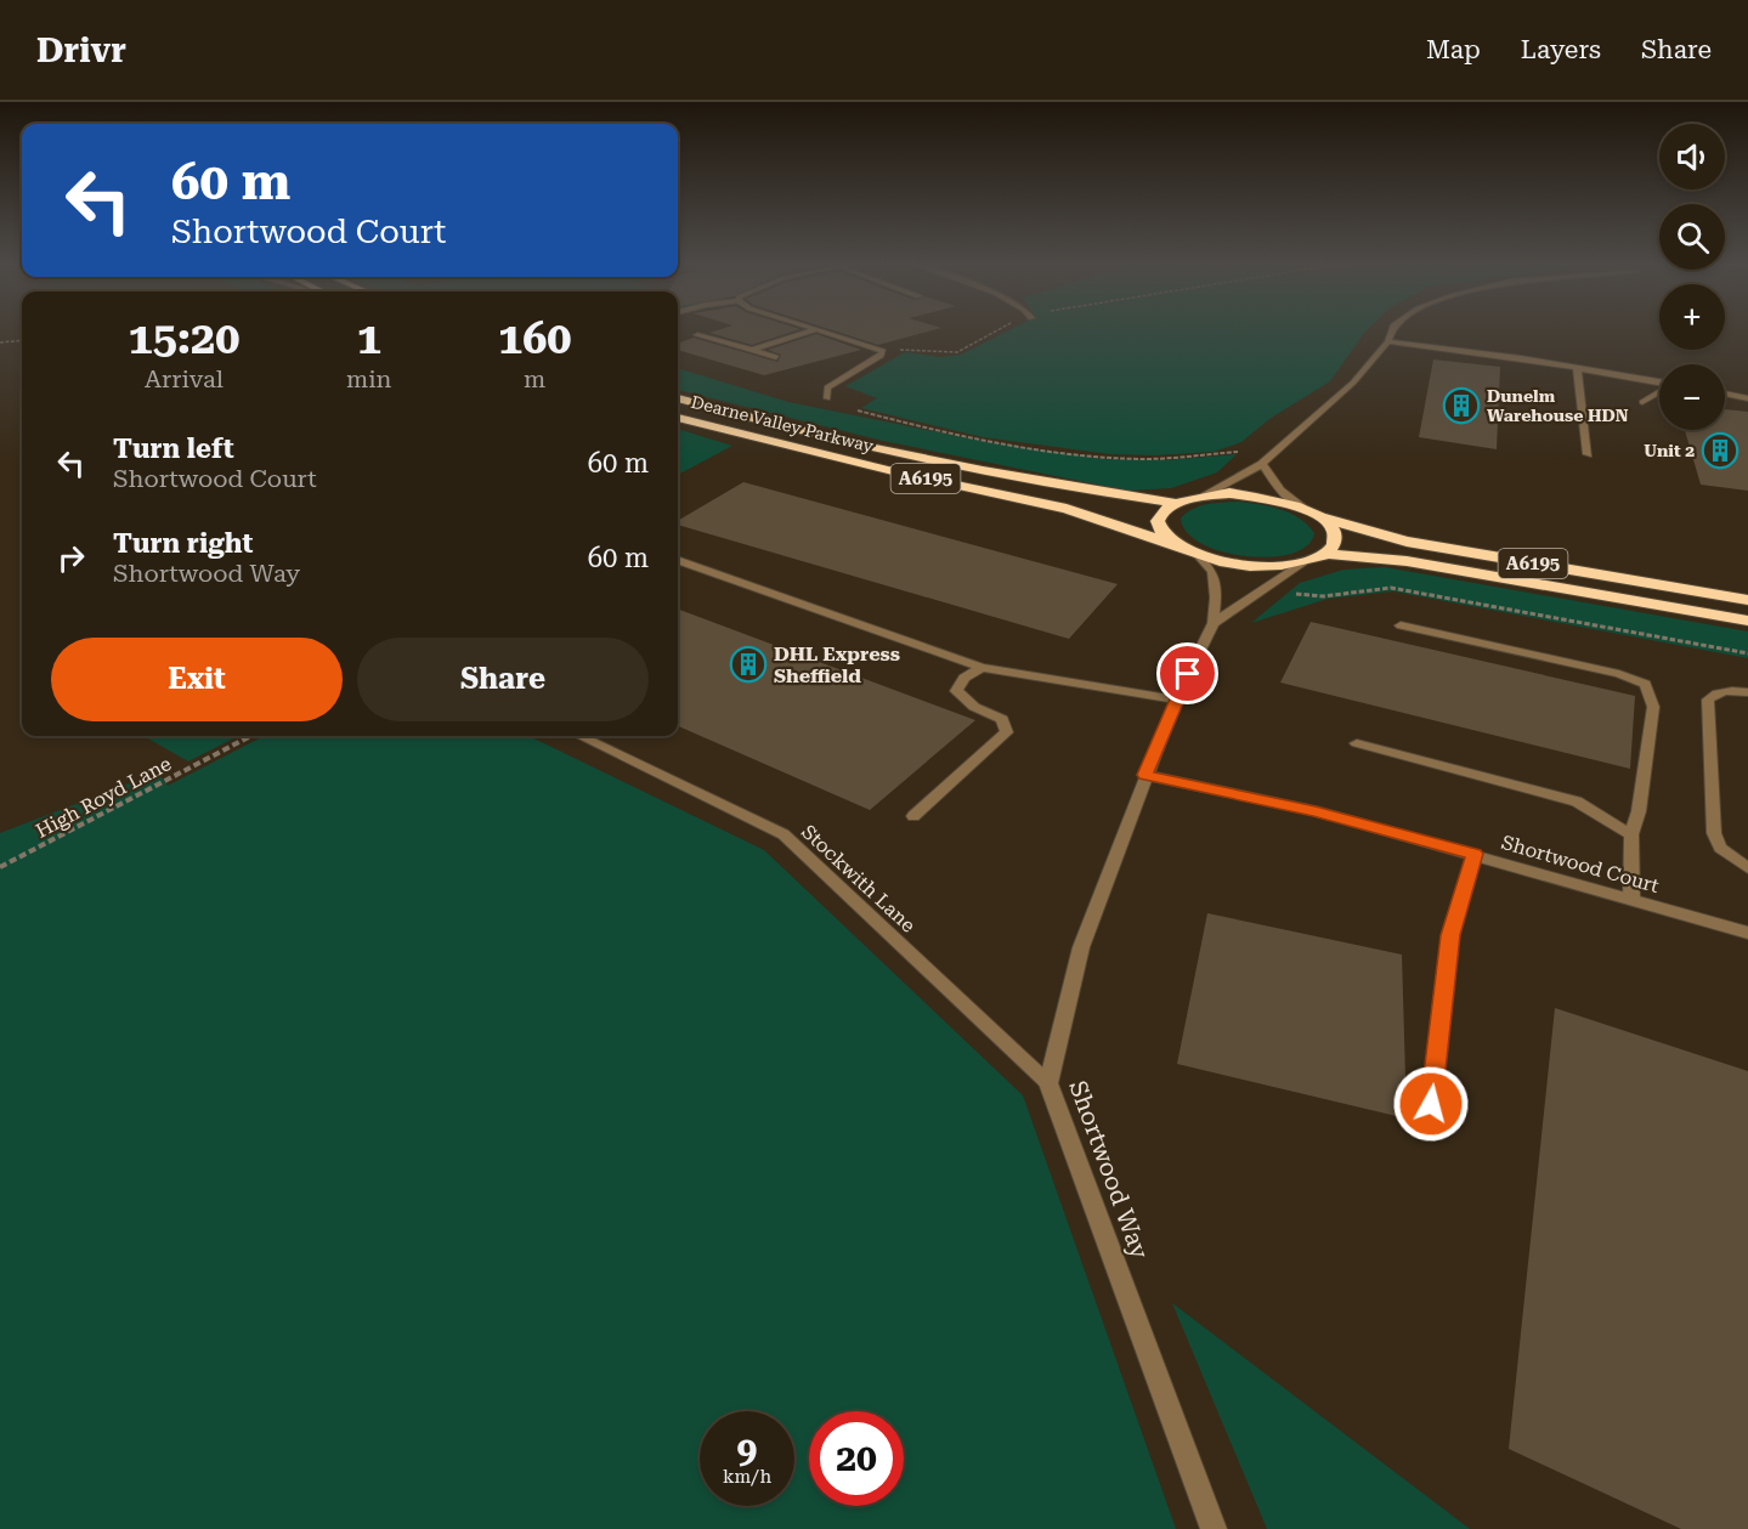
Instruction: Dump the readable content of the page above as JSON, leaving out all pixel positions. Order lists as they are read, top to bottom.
{
  "streets": {
    "highway": ["Dearne Valley Parkway", "A6195"],
    "street": ["Shortwood Court", "Stockwith Lane", "Shortwood Way"],
    "path": ["High Royd Lane"]
  },
  "crossings": [
    ["Dearne Valley Parkway", "A6195"],
    ["A6195", "Shortwood Way"],
    ["Shortwood Court", "Shortwood Way"],
    ["Stockwith Lane", "Shortwood Way"]
  ],
  "places": {
    "building": ["Dunelm Warehouse HDN", "Unit 2", "DHL Express Sheffield"]
  },
  "page": {
    "header": "Drivr",
    "nav": ["Map", "Layers", "Share"],
    "map_buttons": ["+", "−"],
    "turn": ["60 m", "Shortwood Court"],
    "eta": [
      "15:20",
      "Arrival",
      "1",
      "min",
      "160",
      "m"
    ],
    "list": [
      {
        "name": "Turn left",
        "note": "Shortwood Court",
        "value": "60 m"
      },
      {
        "name": "Turn right",
        "note": "Shortwood Way",
        "value": "60 m"
      }
    ],
    "buttons": ["Exit", "Share"],
    "speed": "9 km/h",
    "limit": "20"
  }
}
